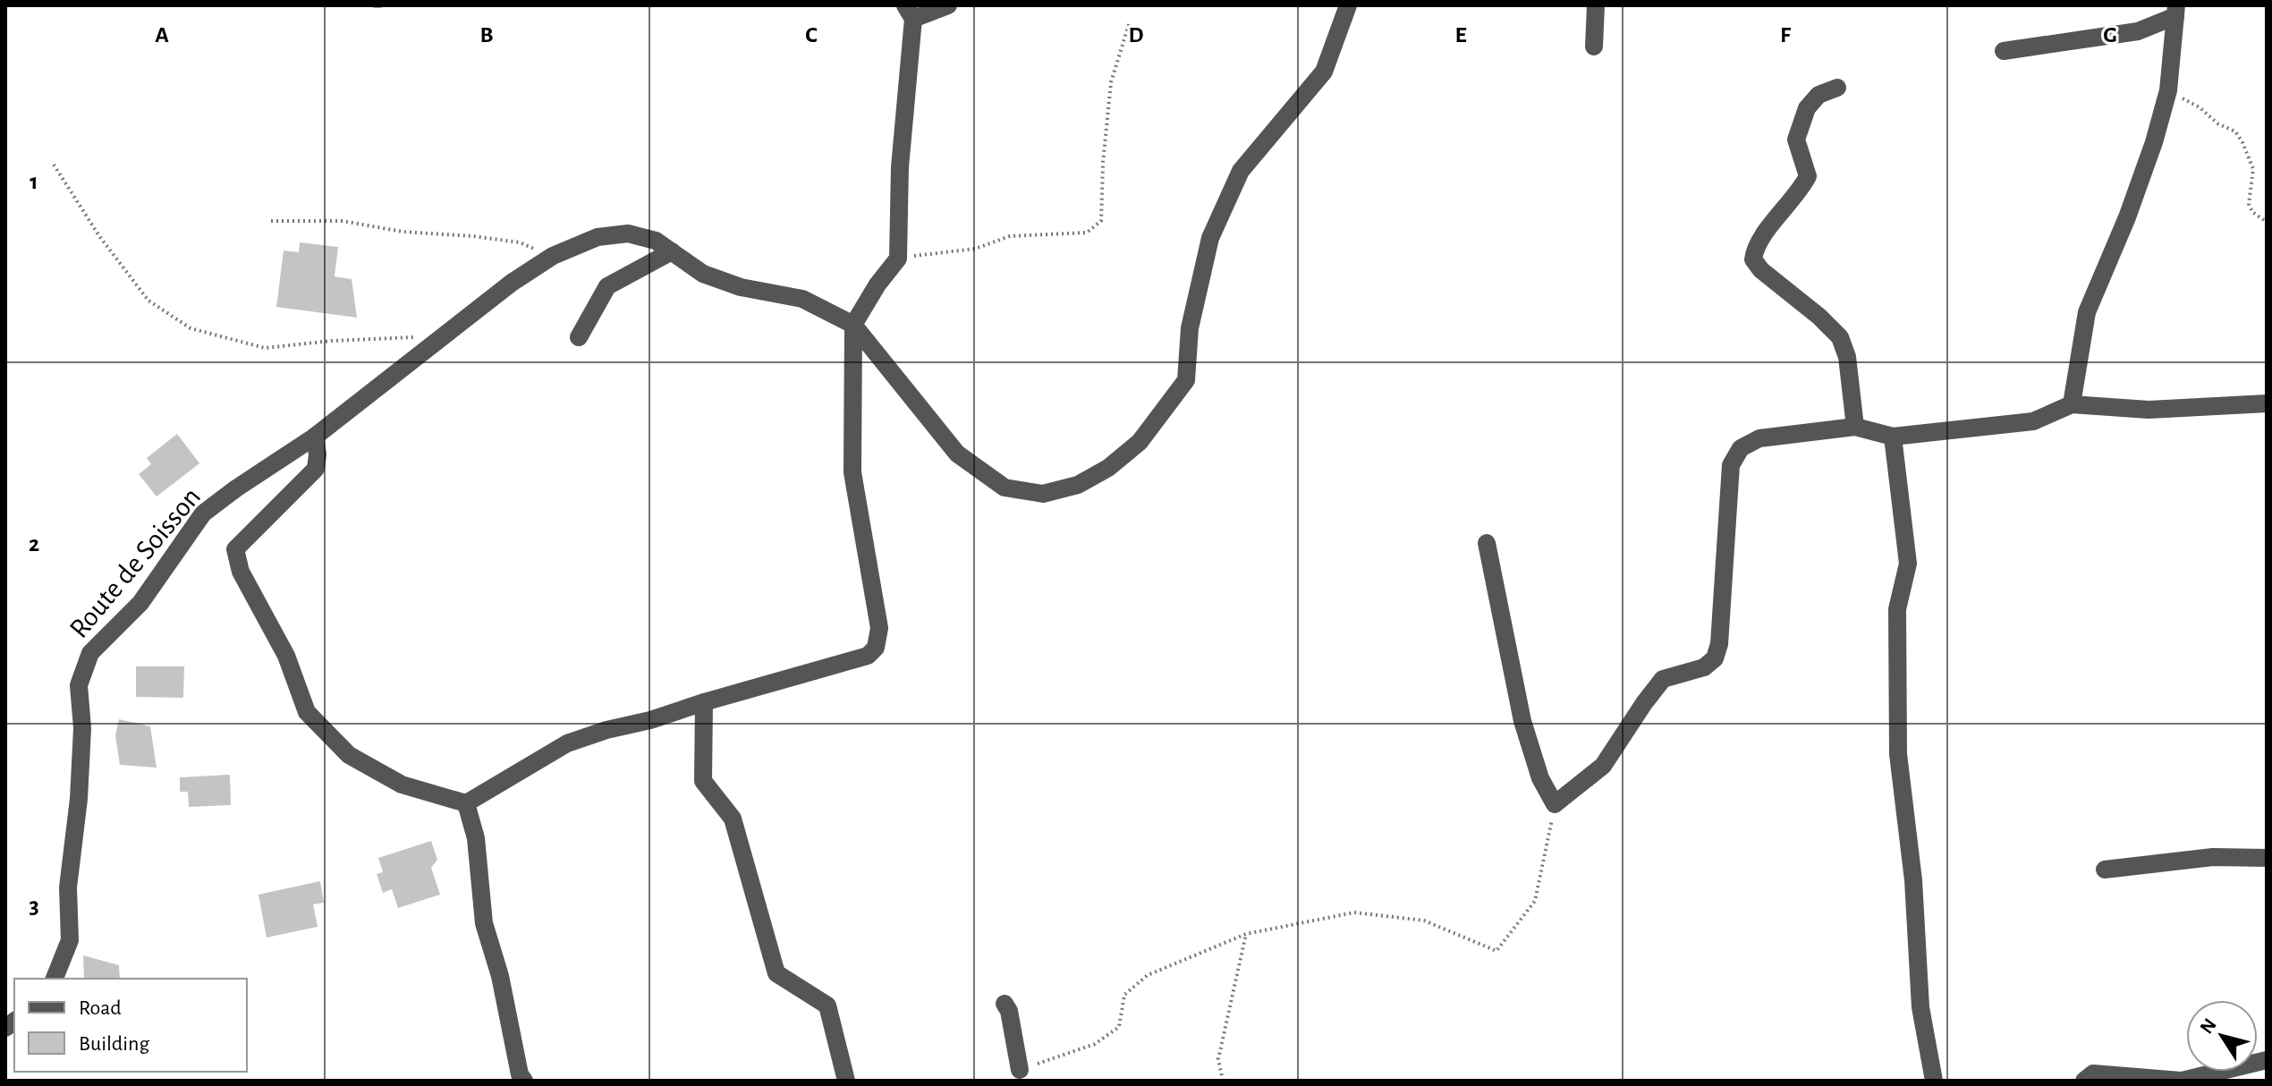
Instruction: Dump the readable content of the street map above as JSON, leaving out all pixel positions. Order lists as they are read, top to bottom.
{
  "streets": {
    "street": ["Route de Soisson"]
  },
  "legend": ["Road", "Building"],
  "north": "top left",
  "grid": {
    "columns": [
      "A",
      "B",
      "C",
      "D",
      "E",
      "F",
      "G"
    ],
    "rows": ["1", "2", "3"]
  }
}
